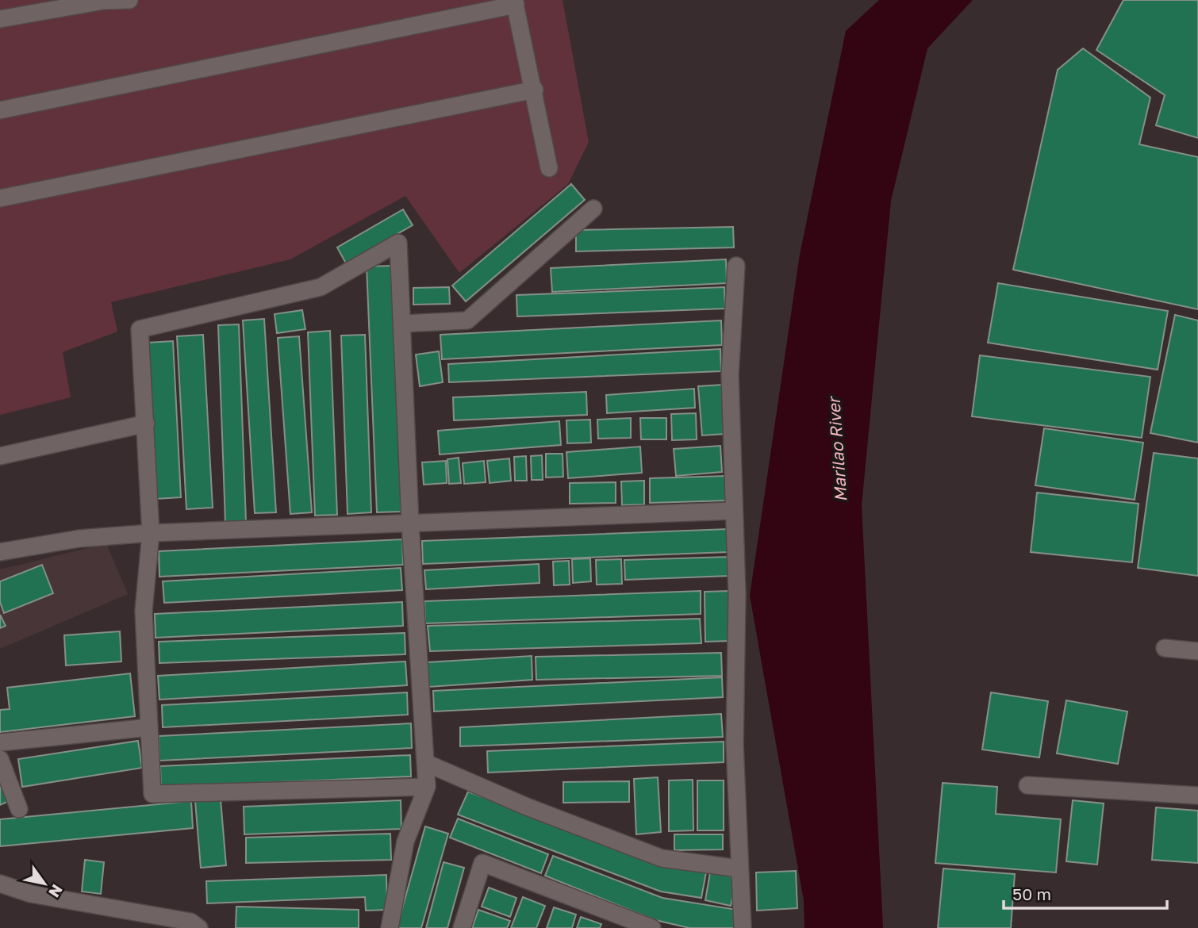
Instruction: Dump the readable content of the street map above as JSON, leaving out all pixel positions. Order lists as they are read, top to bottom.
{
  "water": ["Marilao River"],
  "scale_bar": "50 m",
  "north": "bottom right"
}
